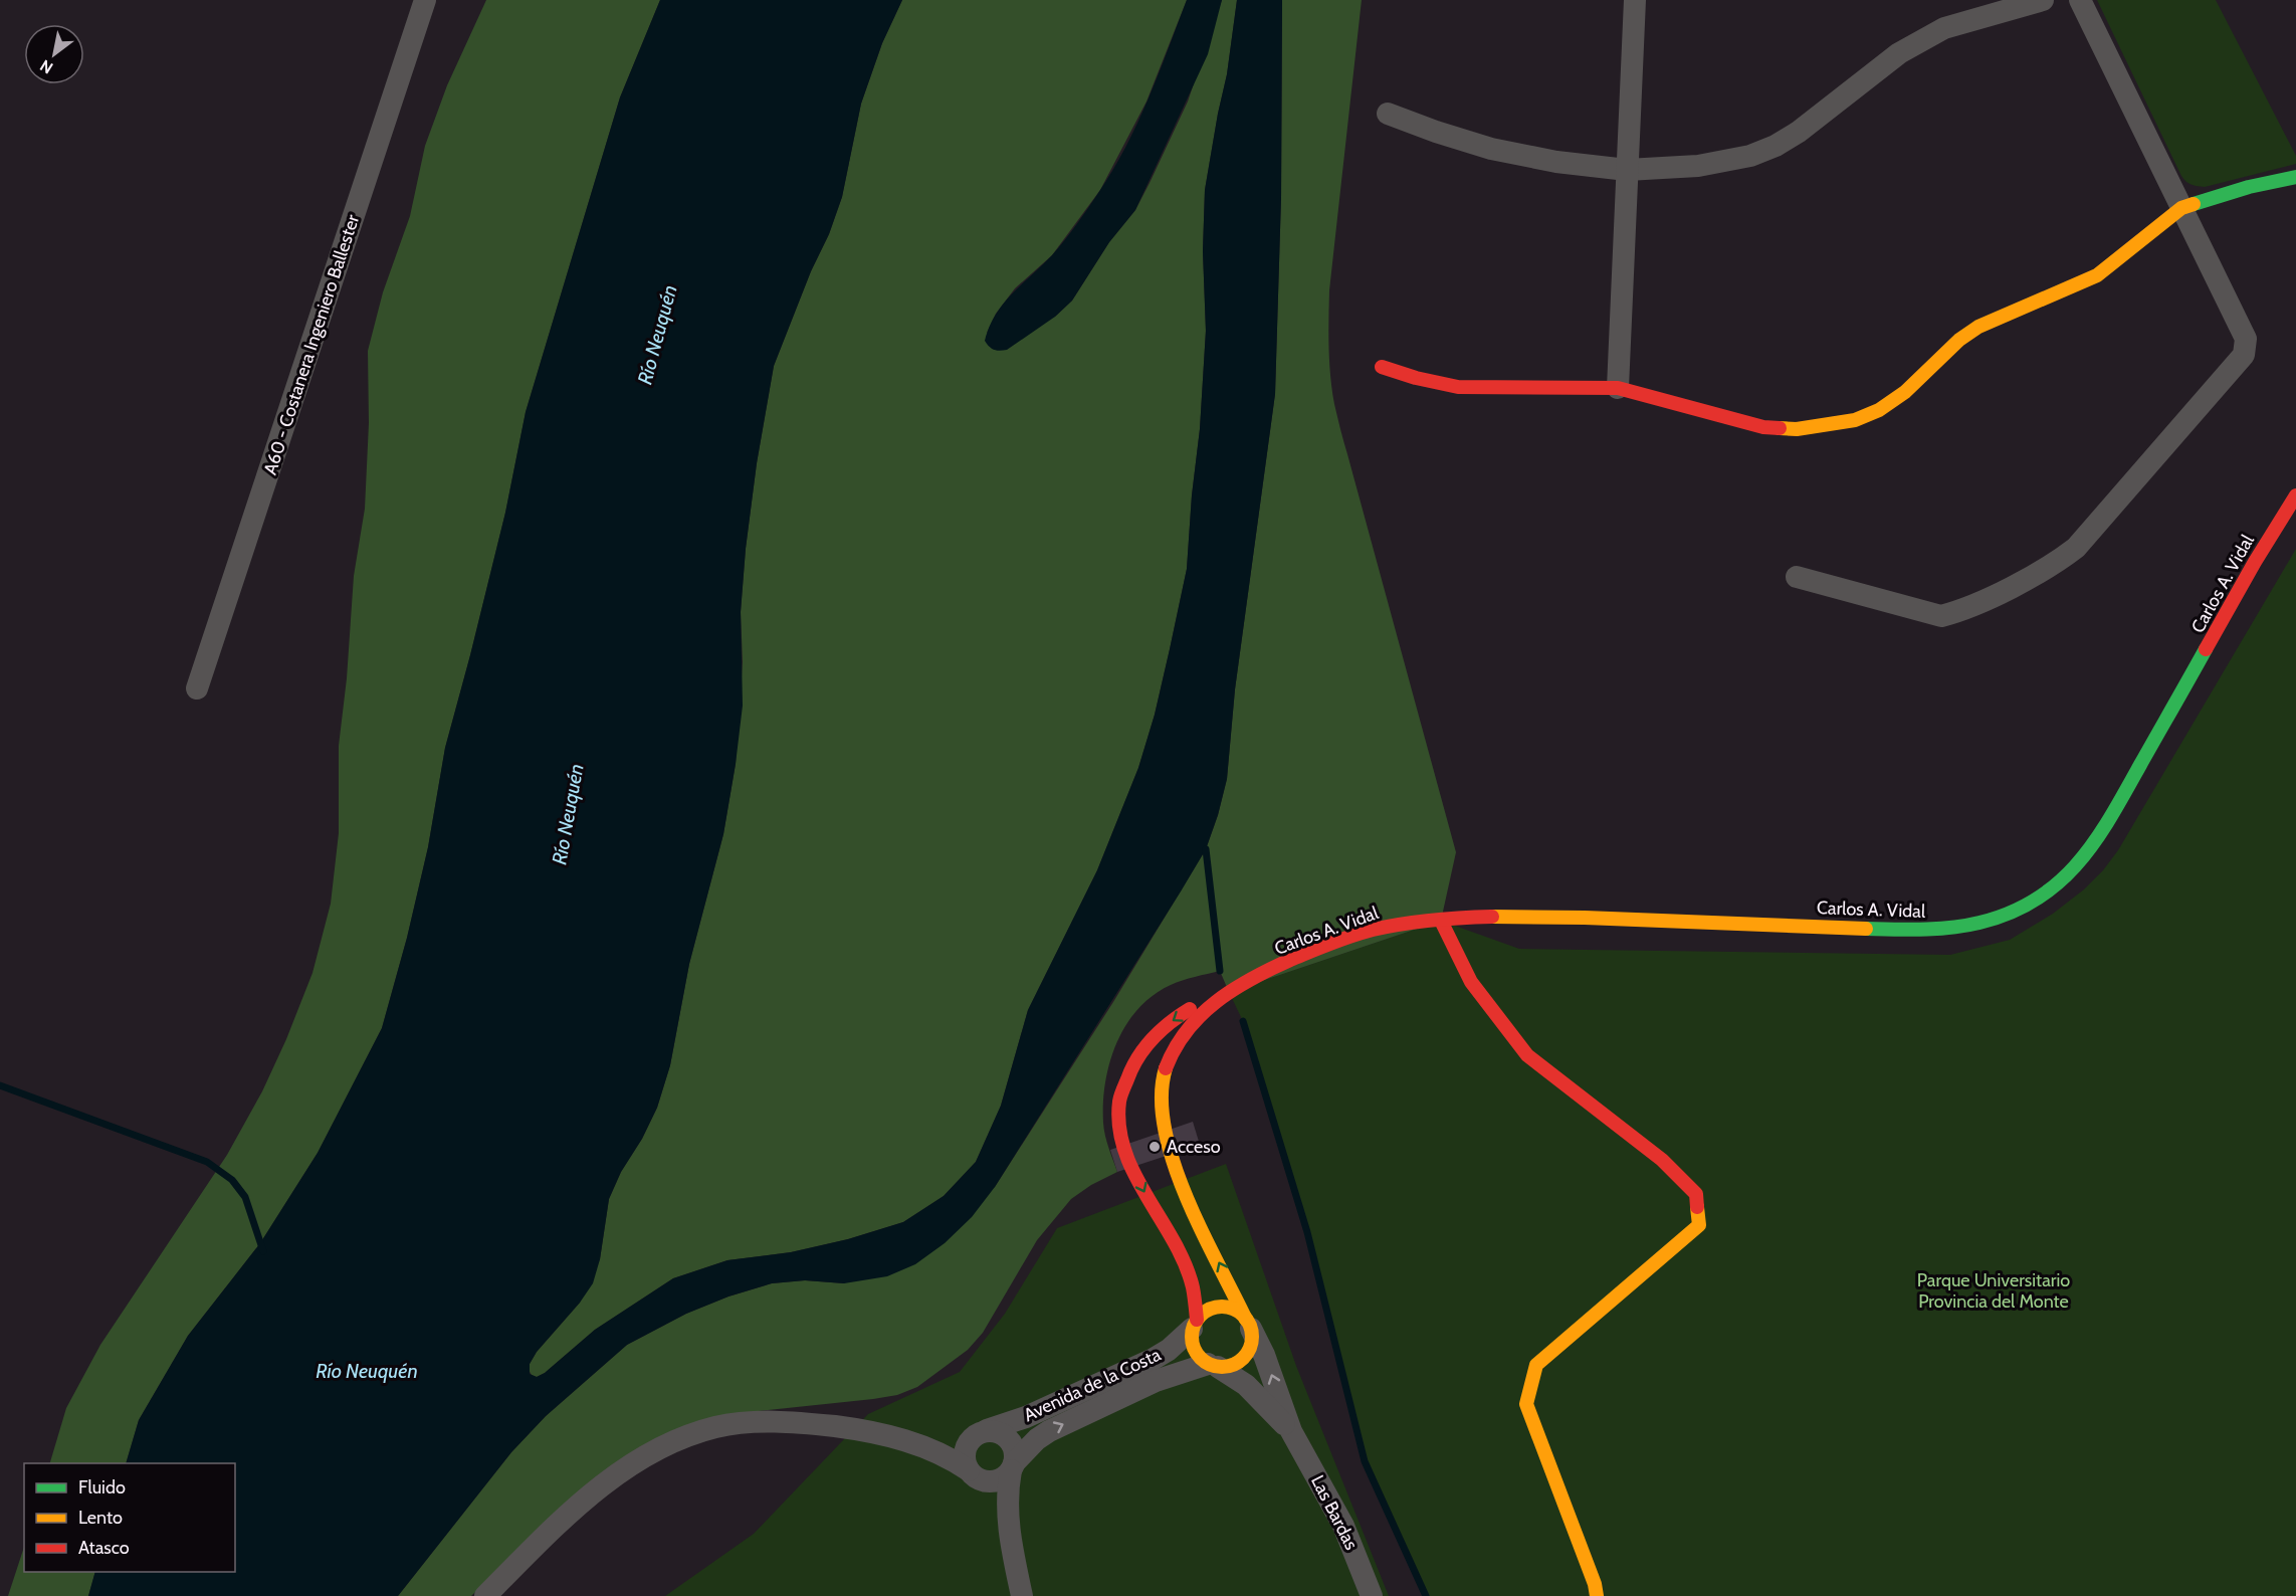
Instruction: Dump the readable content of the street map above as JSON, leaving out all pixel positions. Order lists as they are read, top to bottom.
{
  "streets": {
    "street": [
      "A60 - Costanera Ingeniero Ballester",
      "Carlos A. Vidal",
      "Avenida de la Costa",
      "Las Bardas"
    ]
  },
  "crossings": [
    ["Carlos A. Vidal", "Las Bardas"],
    ["Avenida de la Costa", "Las Bardas"]
  ],
  "water": ["Río Neuquén"],
  "parks": ["Parque Universitario Provincia del Monte"],
  "places": ["Acceso"],
  "legend": ["Fluido", "Lento", "Atasco"],
  "north": "bottom left"
}
